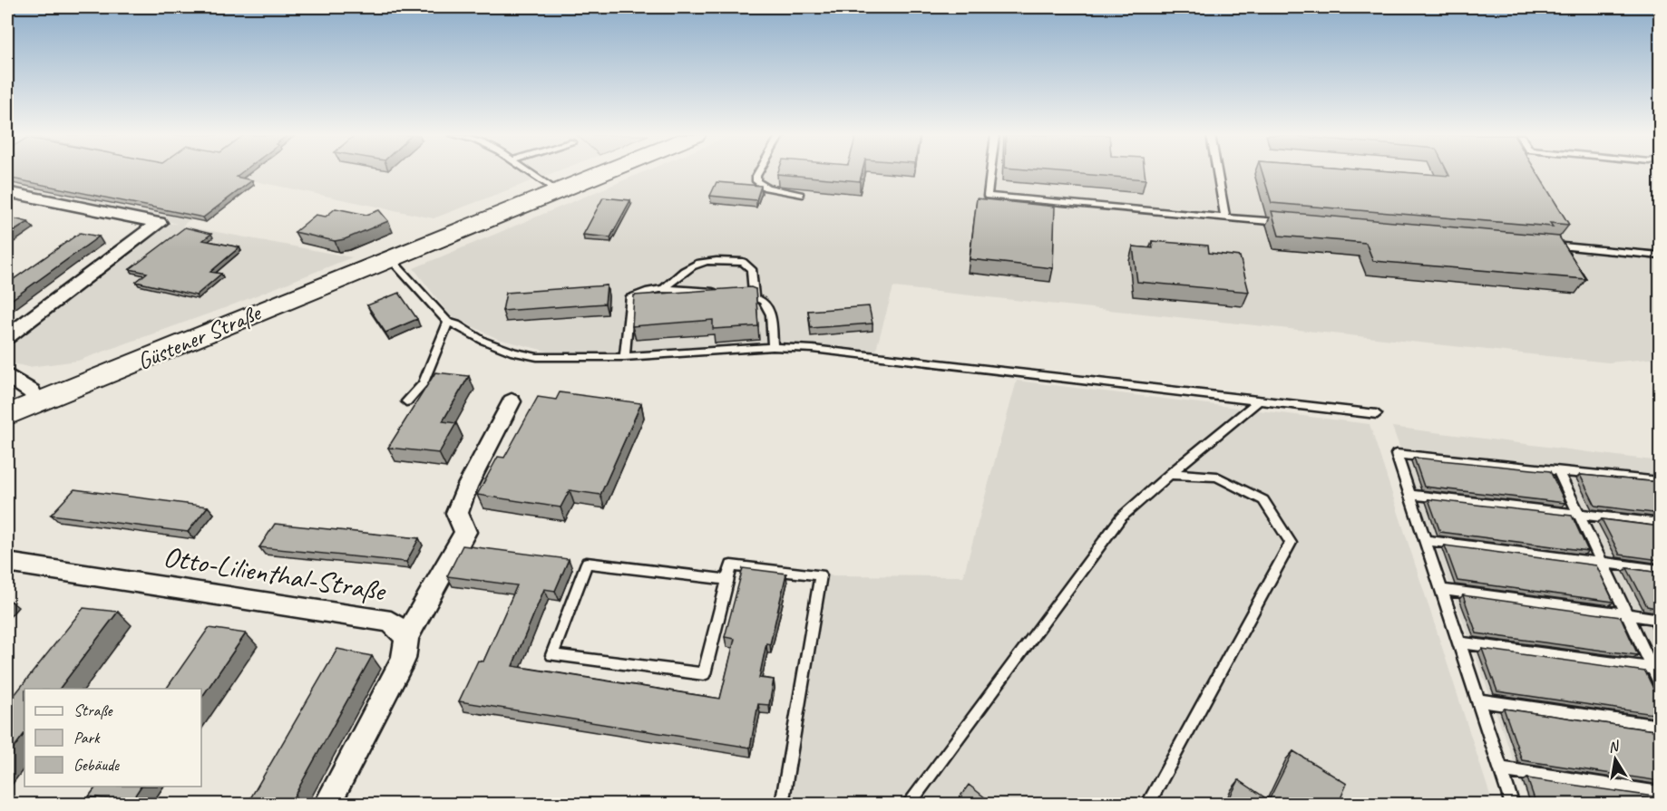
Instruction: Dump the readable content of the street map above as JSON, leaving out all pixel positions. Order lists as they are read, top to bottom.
{
  "streets": {
    "main road": ["Güstener Straße"],
    "street": ["Otto-Lilienthal-Straße"]
  },
  "legend": ["Straße", "Park", "Gebäude"],
  "north": "top"
}
